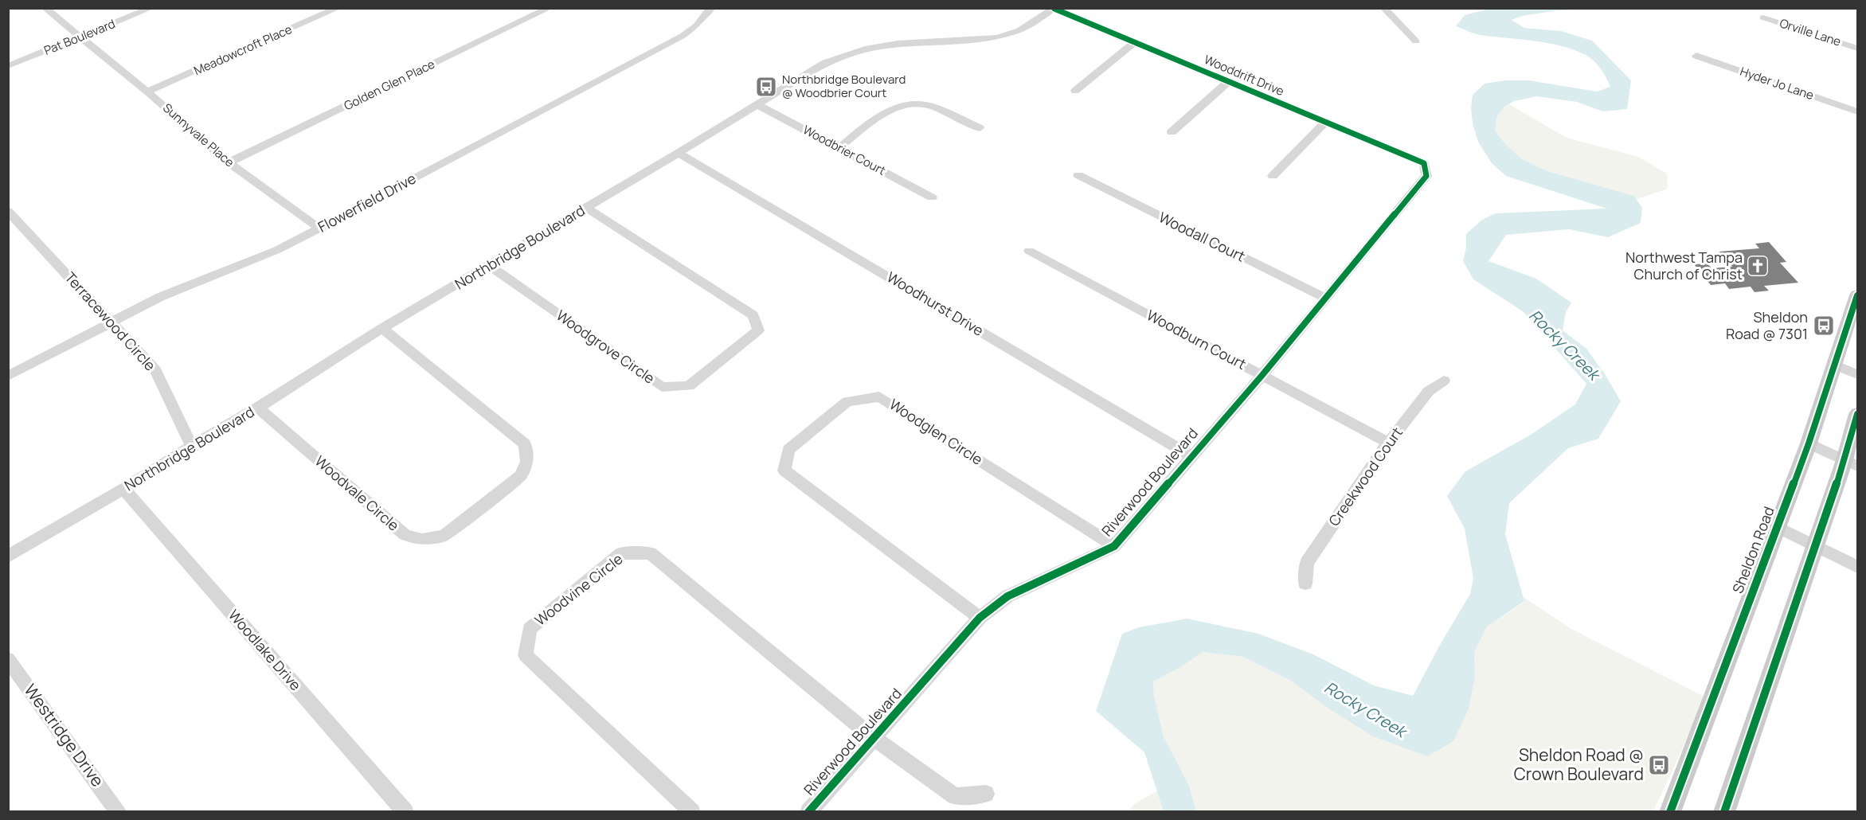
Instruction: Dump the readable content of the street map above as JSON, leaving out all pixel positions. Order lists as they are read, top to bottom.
{
  "streets": {
    "main road": ["Sheldon Road"],
    "street": [
      "Orville Lane",
      "Pat Boulevard",
      "Meadowcroft Place",
      "Wooddrift Drive",
      "Hyder Jo Lane",
      "Golden Glen Place",
      "Sunnyvale Place",
      "Woodbrier Court",
      "Flowerfield Drive",
      "Woodall Court",
      "Northbridge Boulevard",
      "Woodhurst Drive",
      "Terracewood Circle",
      "Woodburn Court",
      "Woodgrove Circle",
      "Woodglen Circle",
      "Creekwood Court",
      "Riverwood Boulevard",
      "Woodvale Circle",
      "Woodvine Circle",
      "Woodlake Drive",
      "Westridge Drive"
    ]
  },
  "crossings": [
    ["Pat Boulevard", "Sunnyvale Place"],
    ["Meadowcroft Place", "Sunnyvale Place"],
    ["Wooddrift Drive", "Northbridge Boulevard"],
    ["Wooddrift Drive", "Riverwood Boulevard"],
    ["Golden Glen Place", "Sunnyvale Place"],
    ["Sunnyvale Place", "Flowerfield Drive"],
    ["Woodbrier Court", "Northbridge Boulevard"],
    ["Flowerfield Drive", "Terracewood Circle"],
    ["Woodall Court", "Riverwood Boulevard"],
    ["Northbridge Boulevard", "Woodhurst Drive"],
    ["Northbridge Boulevard", "Terracewood Circle"],
    ["Northbridge Boulevard", "Woodgrove Circle"],
    ["Northbridge Boulevard", "Woodvale Circle"],
    ["Northbridge Boulevard", "Woodlake Drive"],
    ["Woodhurst Drive", "Riverwood Boulevard"],
    ["Woodburn Court", "Creekwood Court"],
    ["Woodburn Court", "Riverwood Boulevard"],
    ["Woodglen Circle", "Riverwood Boulevard"],
    ["Riverwood Boulevard", "Woodvine Circle"]
  ],
  "water": ["Rocky Creek"],
  "places": {
    "bus stop": ["Northbridge Boulevard @ Woodbrier Court", "Sheldon Road @ 7301", "Sheldon Road @ Crown Boulevard"],
    "church": ["Northwest Tampa Church of Christ"]
  }
}
